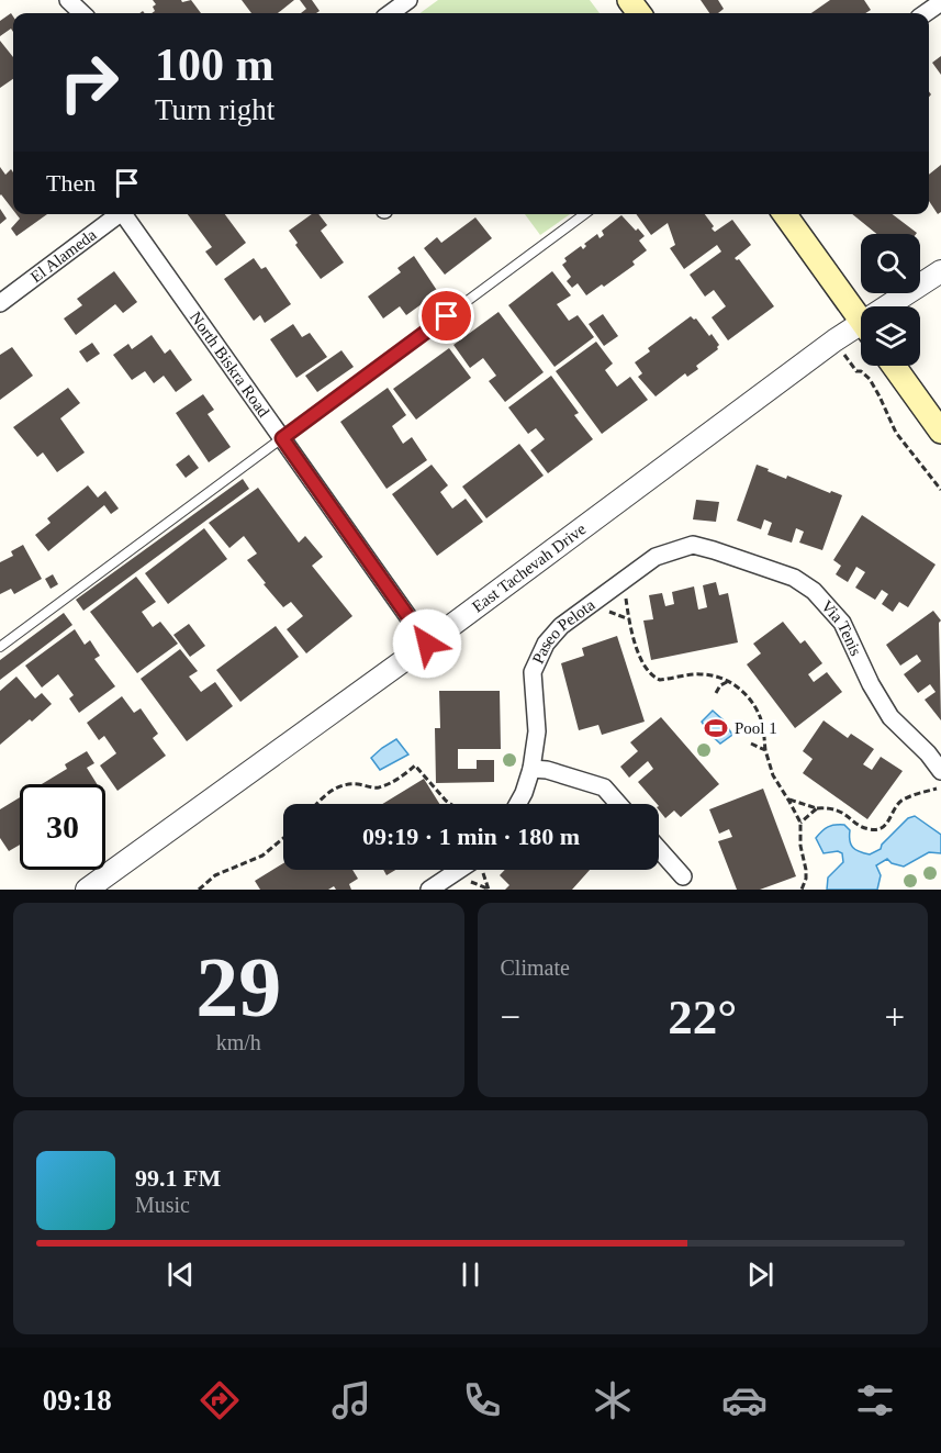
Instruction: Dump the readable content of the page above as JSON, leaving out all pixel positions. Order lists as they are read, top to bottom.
{
  "streets": {
    "street": [
      "El Alameda",
      "North Biskra Road",
      "East Tachevah Drive",
      "Via Tenis",
      "Paseo Pelota"
    ]
  },
  "crossings": [
    ["North Biskra Road", "East Tachevah Drive"],
    ["Via Tenis", "Paseo Pelota"]
  ],
  "places": {
    "sports": ["Pool 1"]
  },
  "page": {
    "turn": ["100 m", "Turn right"],
    "then": "Then",
    "limit": "30",
    "trip": "09:19 · 1 min · 180 m",
    "tile": [
      ["29", "km/h"],
      "Climate"
    ],
    "heat": ["−", "22°", "+"],
    "song": ["99.1 FM", "Music"],
    "tabs": "09:18"
  }
}
